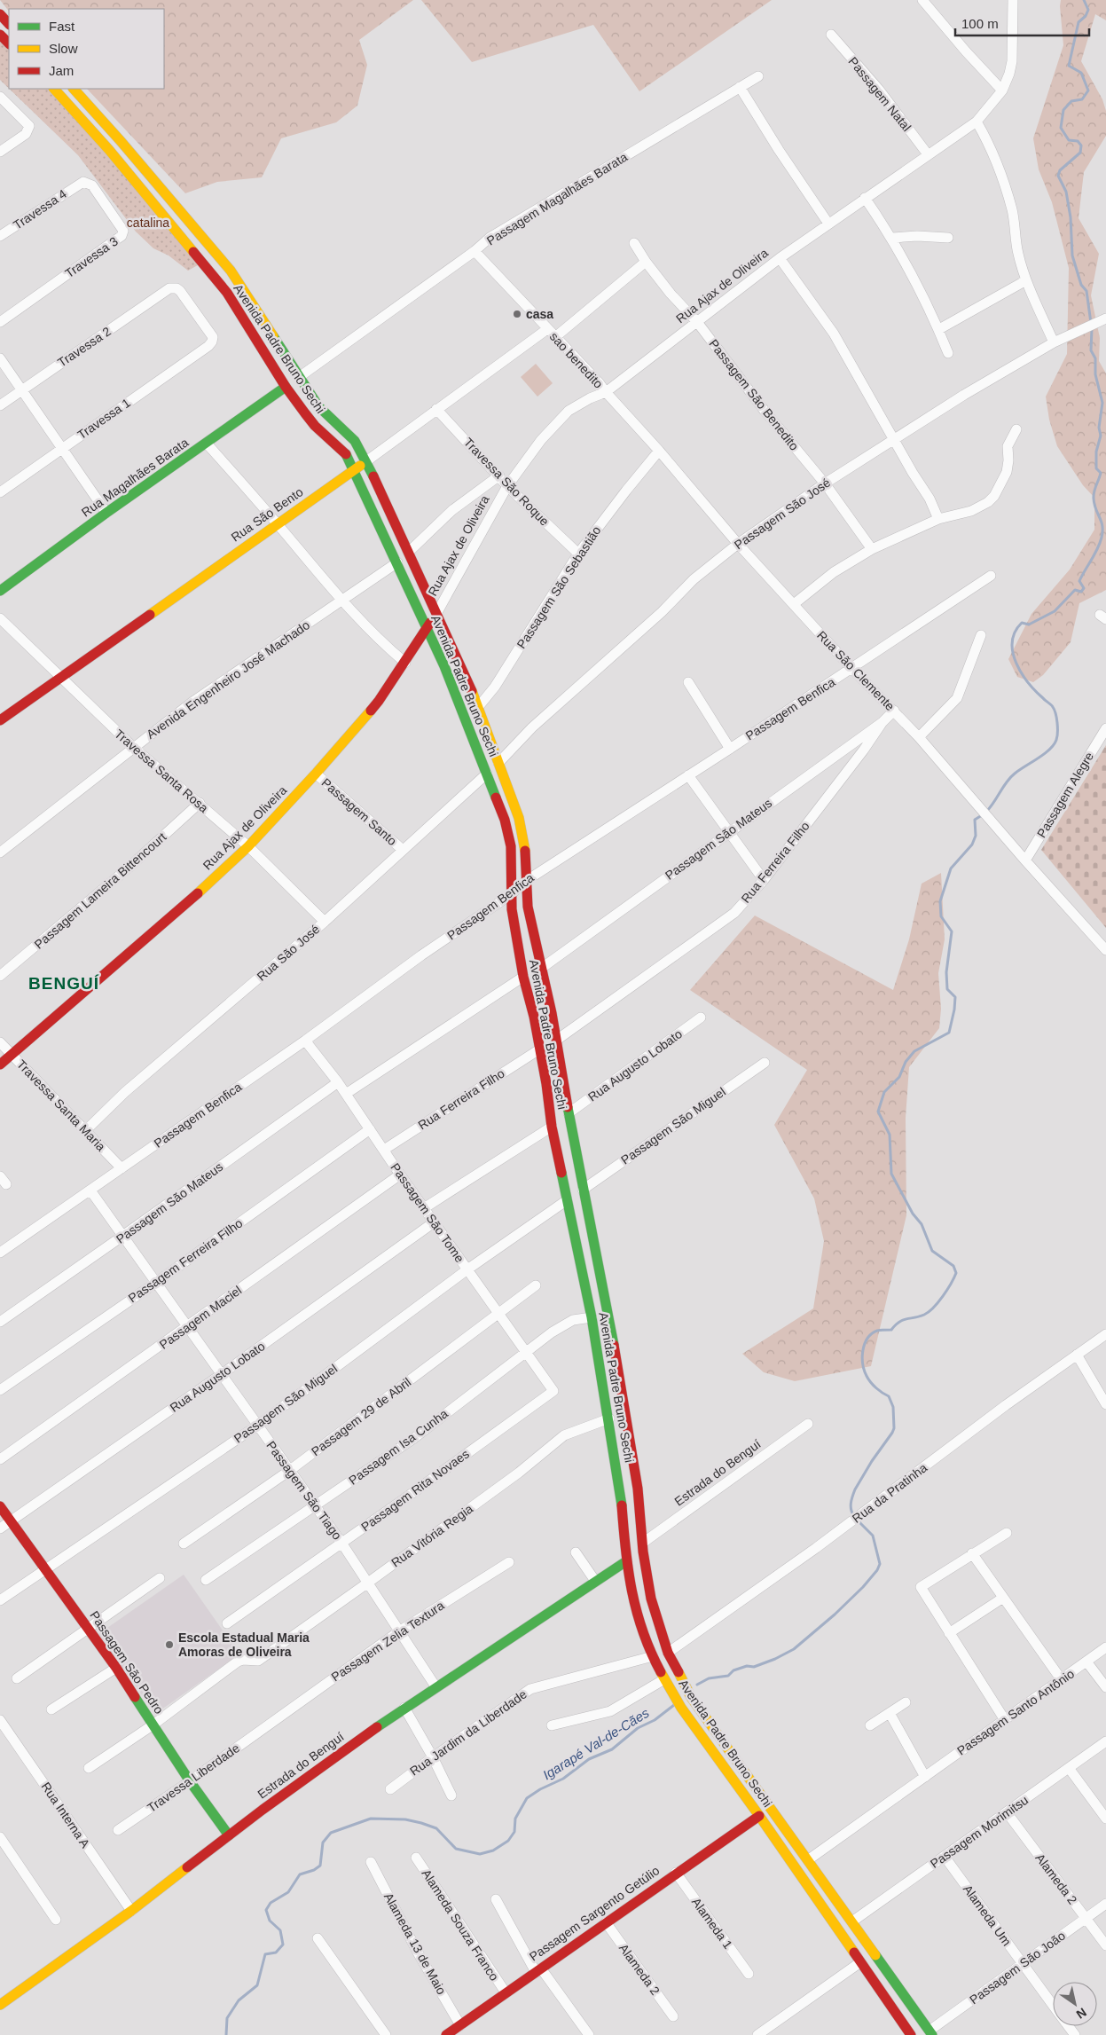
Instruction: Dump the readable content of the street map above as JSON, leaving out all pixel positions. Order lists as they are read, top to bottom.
{
  "streets": {
    "main road": [
      "Rua Ajax de Oliveira",
      "Avenida Padre Bruno Sechi",
      "Rua Magalhães Barata",
      "Rua São Bento",
      "Estrada do Benguí",
      "Passagem São Pedro",
      "Passagem Sargento Getúlio"
    ],
    "street": [
      "Passagem Natal",
      "Passagem Magalhães Barata",
      "Travessa 4",
      "Travessa 3",
      "Travessa 2",
      "sao benedito",
      "Passagem São Benedito",
      "Travessa 1",
      "Travessa São Roque",
      "Passagem São José",
      "Passagem São Sebastião",
      "Rua São Clemente",
      "Avenida Engenheiro José Machado",
      "Passagem Benfica",
      "Travessa Santa Rosa",
      "Passagem Alegre",
      "Passagem Santo",
      "Passagem São Mateus",
      "Rua Ferreira Filho",
      "Passagem Lameira Bittencourt",
      "Rua São José",
      "Rua Augusto Lobato",
      "Travessa Santa Maria",
      "Passagem São Miguel",
      "Passagem São Tome",
      "Passagem Ferreira Filho",
      "Passagem Maciel",
      "Passagem 29 de Abril",
      "Passagem Isa Cunha",
      "Passagem São Tiago",
      "Passagem Rita Novaes",
      "Rua da Pratinha",
      "Rua Vitória Regia",
      "Passagem Zelia Textura",
      "Passagem Santo Antônio",
      "Rua Jardim da Liberdade",
      "Travessa Liberdade",
      "Rua Interna A",
      "Passagem Morimitsu",
      "Alameda 2",
      "Alameda Um",
      "Alameda 1",
      "Alameda Souza Franco",
      "Alameda 13 de Maio",
      "Passagem São João"
    ]
  },
  "crossings": [
    ["Passagem Natal", "Rua Ajax de Oliveira"],
    ["Passagem Magalhães Barata", "Avenida Padre Bruno Sechi"],
    ["Passagem Magalhães Barata", "sao benedito"],
    ["Travessa 4", "Travessa 3"],
    ["Rua Ajax de Oliveira", "Avenida Padre Bruno Sechi"],
    ["Rua Ajax de Oliveira", "sao benedito"],
    ["Rua Ajax de Oliveira", "Passagem São Benedito"],
    ["Rua Ajax de Oliveira", "Travessa São Roque"],
    ["Rua Ajax de Oliveira", "Rua São Clemente"],
    ["Rua Ajax de Oliveira", "Travessa Santa Rosa"],
    ["Rua Ajax de Oliveira", "Passagem Santo"],
    ["Rua Ajax de Oliveira", "Travessa Santa Maria"],
    ["Travessa 2", "Travessa 1"],
    ["Avenida Padre Bruno Sechi", "Rua Magalhães Barata"],
    ["Avenida Padre Bruno Sechi", "Passagem São José"],
    ["Avenida Padre Bruno Sechi", "Rua São Bento"],
    ["Avenida Padre Bruno Sechi", "Passagem São Sebastião"],
    ["Avenida Padre Bruno Sechi", "Avenida Engenheiro José Machado"],
    ["Avenida Padre Bruno Sechi", "Passagem Benfica"],
    ["Avenida Padre Bruno Sechi", "Passagem São Mateus"],
    ["Avenida Padre Bruno Sechi", "Rua Ferreira Filho"],
    ["Avenida Padre Bruno Sechi", "Rua São José"],
    ["Avenida Padre Bruno Sechi", "Rua Augusto Lobato"],
    ["Avenida Padre Bruno Sechi", "Passagem São Miguel"],
    ["Avenida Padre Bruno Sechi", "Passagem Isa Cunha"],
    ["Avenida Padre Bruno Sechi", "Estrada do Benguí"],
    ["Avenida Padre Bruno Sechi", "Rua da Pratinha"],
    ["Avenida Padre Bruno Sechi", "Rua Vitória Regia"],
    ["Avenida Padre Bruno Sechi", "Passagem Santo Antônio"],
    ["Avenida Padre Bruno Sechi", "Rua Jardim da Liberdade"],
    ["Avenida Padre Bruno Sechi", "Passagem Morimitsu"],
    ["Avenida Padre Bruno Sechi", "Passagem Sargento Getúlio"],
    ["Avenida Padre Bruno Sechi", "Passagem São João"],
    ["sao benedito", "Rua São Bento"],
    ["sao benedito", "Rua São Clemente"],
    ["Passagem São Benedito", "Passagem São José"],
    ["Travessa São Roque", "Rua São Bento"],
    ["Travessa São Roque", "Passagem São Sebastião"],
    ["Passagem São José", "Rua São Clemente"],
    ["Rua São Bento", "Travessa Santa Rosa"],
    ["Passagem São Sebastião", "Rua São Clemente"],
    ["Rua São Clemente", "Passagem Benfica"],
    ["Rua São Clemente", "Passagem Alegre"],
    ["Rua São Clemente", "Passagem São Mateus"],
    ["Avenida Engenheiro José Machado", "Travessa Santa Rosa"],
    ["Passagem Benfica", "Travessa Santa Maria"],
    ["Passagem Benfica", "Passagem São Tome"],
    ["Passagem Benfica", "Passagem São Tiago"],
    ["Travessa Santa Rosa", "Passagem Lameira Bittencourt"],
    ["Travessa Santa Rosa", "Rua São José"],
    ["Passagem Santo", "Rua São José"],
    ["Passagem São Mateus", "Rua Ferreira Filho"],
    ["Passagem São Mateus", "Passagem São Tome"],
    ["Passagem São Mateus", "Passagem São Tiago"],
    ["Rua Ferreira Filho", "Passagem São Tome"],
    ["Rua São José", "Travessa Santa Maria"],
    ["Rua Augusto Lobato", "Passagem São Tome"],
    ["Rua Augusto Lobato", "Passagem São Tiago"],
    ["Rua Augusto Lobato", "Passagem São Pedro"],
    ["Passagem São Miguel", "Passagem São Tome"],
    ["Passagem São Miguel", "Passagem São Tiago"],
    ["Passagem São Miguel", "Passagem São Pedro"],
    ["Passagem São Tome", "Passagem Ferreira Filho"],
    ["Passagem São Tome", "Passagem Maciel"],
    ["Passagem São Tome", "Passagem 29 de Abril"],
    ["Passagem São Tome", "Passagem Isa Cunha"],
    ["Passagem São Tome", "Passagem Rita Novaes"],
    ["Passagem Ferreira Filho", "Passagem São Tiago"],
    ["Passagem Maciel", "Passagem São Tiago"],
    ["Passagem 29 de Abril", "Passagem São Tiago"],
    ["Passagem Isa Cunha", "Passagem São Tiago"],
    ["Estrada do Benguí", "Passagem São Tiago"],
    ["Estrada do Benguí", "Passagem São Pedro"],
    ["Estrada do Benguí", "Rua Interna A"],
    ["Passagem São Tiago", "Passagem Rita Novaes"],
    ["Passagem São Tiago", "Rua Vitória Regia"],
    ["Passagem São Tiago", "Passagem Zelia Textura"],
    ["Rua Vitória Regia", "Passagem São Pedro"],
    ["Passagem Zelia Textura", "Travessa Liberdade"],
    ["Passagem São Pedro", "Travessa Liberdade"],
    ["Passagem Morimitsu", "Alameda 2"],
    ["Passagem Morimitsu", "Alameda Um"],
    ["Alameda 2", "Passagem Sargento Getúlio"],
    ["Alameda 2", "Passagem São João"],
    ["Passagem Sargento Getúlio", "Alameda 1"],
    ["Passagem Sargento Getúlio", "Alameda Souza Franco"],
    ["Passagem Sargento Getúlio", "Alameda 13 de Maio"],
    ["Alameda Um", "Passagem São João"]
  ],
  "districts": ["BENGUÍ"],
  "water": ["Igarapé Val-de-Cães"],
  "parks": ["catalina"],
  "places": ["casa", "Escola Estadual Maria Amoras de Oliveira"],
  "legend": ["Fast", "Slow", "Jam"],
  "scale_bar": "100 m",
  "north": "bottom right"
}
